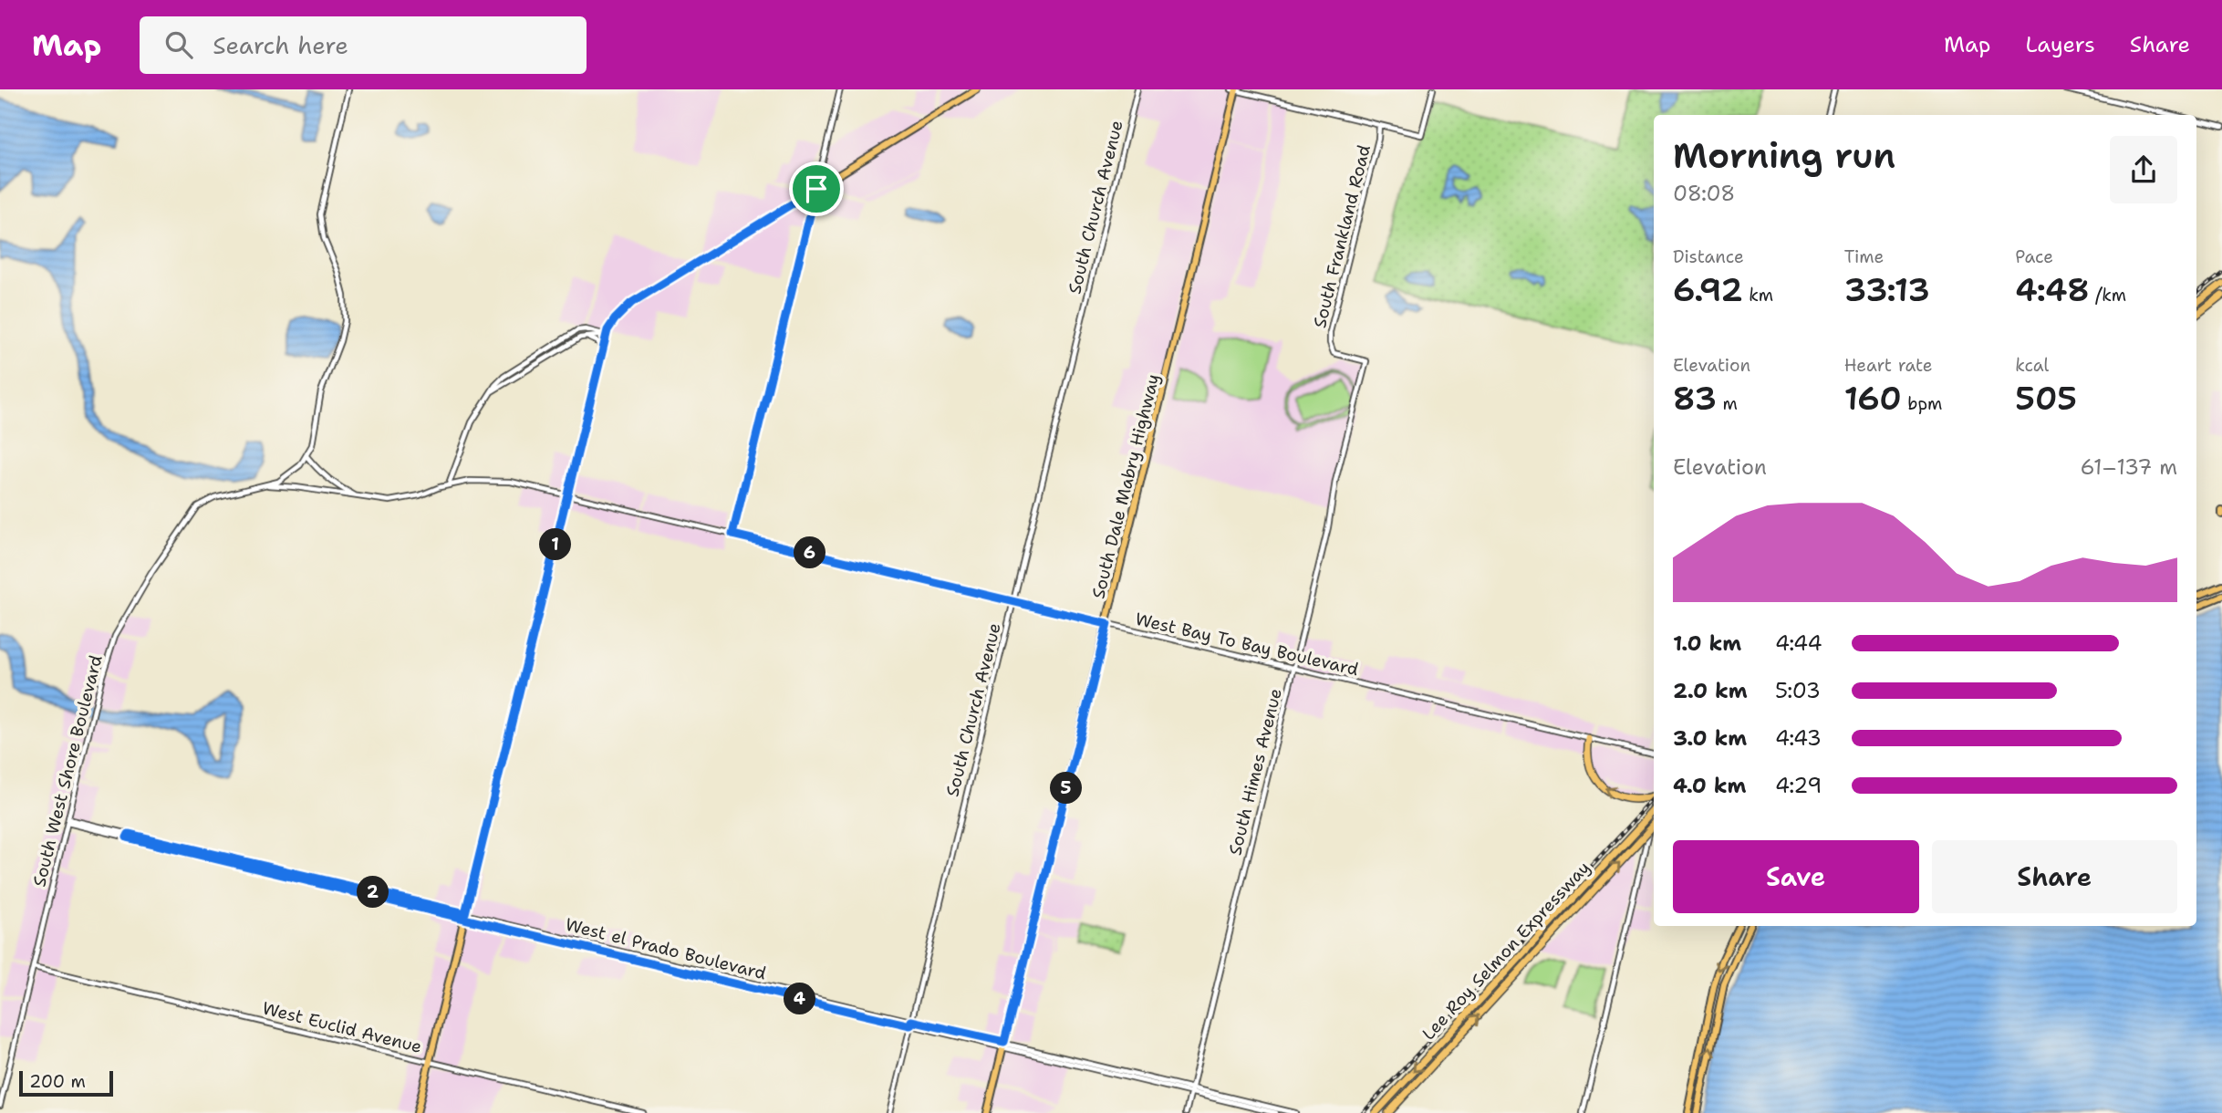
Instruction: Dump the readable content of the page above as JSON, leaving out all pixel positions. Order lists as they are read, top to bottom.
{
  "streets": {
    "highway": ["Lee Roy Selmon Expressway"],
    "main road": ["South Dale Mabry Highway"],
    "street": [
      "South Church Avenue",
      "South Frankland Road",
      "West Bay To Bay Boulevard",
      "South West Shore Boulevard",
      "South Himes Avenue",
      "West el Prado Boulevard",
      "West Euclid Avenue"
    ]
  },
  "crossings": [
    ["South Church Avenue", "West Bay To Bay Boulevard"],
    ["South Church Avenue", "West el Prado Boulevard"],
    ["South Frankland Road", "South Himes Avenue"],
    ["South Dale Mabry Highway", "West Bay To Bay Boulevard"],
    ["South Dale Mabry Highway", "West el Prado Boulevard"],
    ["West Bay To Bay Boulevard", "South West Shore Boulevard"],
    ["West Bay To Bay Boulevard", "South Himes Avenue"],
    ["South West Shore Boulevard", "West el Prado Boulevard"],
    ["South West Shore Boulevard", "West Euclid Avenue"],
    ["South Himes Avenue", "West el Prado Boulevard"]
  ],
  "scale_bar": "200 m",
  "page": {
    "header": "Map",
    "search": "Search here",
    "nav": ["Map", "Layers", "Share"],
    "heading": ["Morning run", "08:08"],
    "stats": [
      ["Distance", "6.92 km"],
      ["Time", "33:13"],
      ["Pace", "4:48 /km"],
      ["Elevation", "83 m"],
      ["Heart rate", "160 bpm"],
      ["kcal", "505"]
    ],
    "chart": ["Elevation", "61–137 m"],
    "pins": [
      "1",
      "6",
      "5",
      "2",
      "4"
    ],
    "list": [
      {
        "name": "1.0 km",
        "note": "4:44"
      },
      {
        "name": "2.0 km",
        "note": "5:03"
      },
      {
        "name": "3.0 km",
        "note": "4:43"
      },
      {
        "name": "4.0 km",
        "note": "4:29"
      }
    ],
    "buttons": ["Save", "Share"],
    "scale": "200 m"
  }
}
